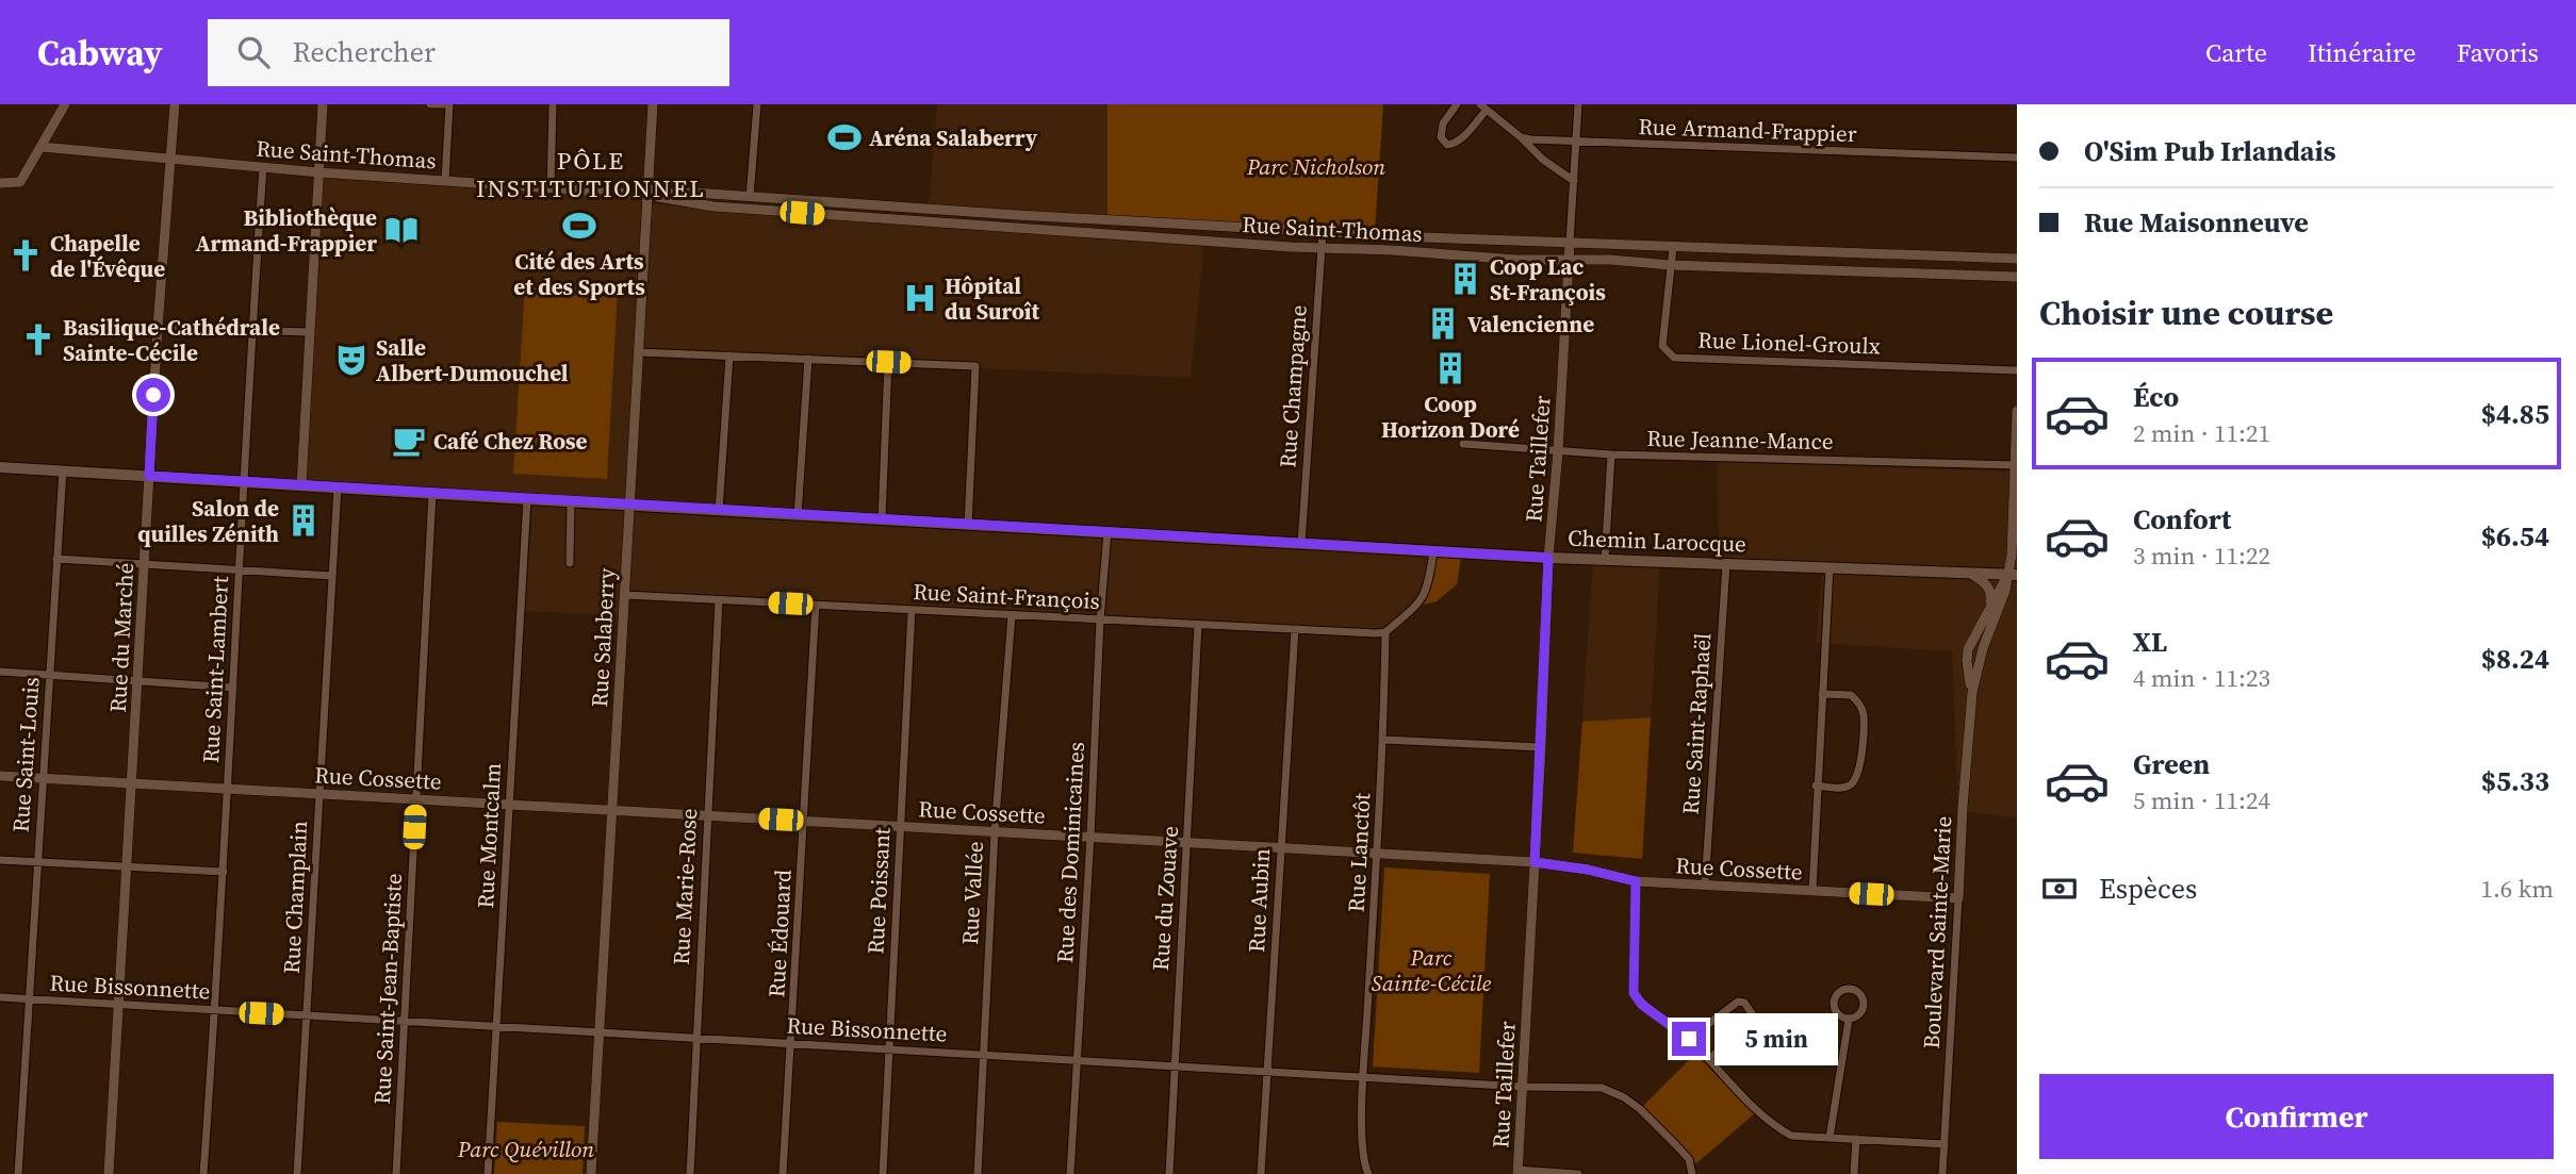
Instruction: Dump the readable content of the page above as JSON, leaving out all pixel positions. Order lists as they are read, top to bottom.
{
  "streets": {
    "main road": ["Chemin Larocque"],
    "street": [
      "Rue Armand-Frappier",
      "Rue Saint-Thomas",
      "Rue Lionel-Groulx",
      "Rue Champagne",
      "Rue Jeanne-Mance",
      "Rue Taillefer",
      "Rue Saint-François",
      "Rue du Marché",
      "Rue Salaberry",
      "Rue Saint-Lambert",
      "Rue Saint-Raphaël",
      "Rue Saint-Louis",
      "Rue Cossette",
      "Rue Montcalm",
      "Rue des Dominicaines",
      "Rue Lanctôt",
      "Rue Marie-Rose",
      "Rue Poissant",
      "Rue Vallée",
      "Rue Champlain",
      "Rue du Zouave",
      "Rue Aubin",
      "Boulevard Sainte-Marie",
      "Rue Édouard",
      "Rue Bissonnette",
      "Rue Saint-Jean-Baptiste"
    ]
  },
  "crossings": [
    ["Rue Armand-Frappier", "Rue Taillefer"],
    ["Rue Saint-Thomas", "Rue Lionel-Groulx"],
    ["Rue Saint-Thomas", "Rue Champagne"],
    ["Rue Saint-Thomas", "Rue Taillefer"],
    ["Rue Saint-Thomas", "Rue du Marché"],
    ["Rue Saint-Thomas", "Rue Salaberry"],
    ["Rue Saint-Thomas", "Rue Saint-Lambert"],
    ["Rue Champagne", "Chemin Larocque"],
    ["Rue Jeanne-Mance", "Rue Taillefer"],
    ["Rue Jeanne-Mance", "Boulevard Sainte-Marie"],
    ["Rue Taillefer", "Chemin Larocque"],
    ["Rue Taillefer", "Rue Cossette"],
    ["Rue Taillefer", "Rue Bissonnette"],
    ["Chemin Larocque", "Rue du Marché"],
    ["Chemin Larocque", "Rue Salaberry"],
    ["Chemin Larocque", "Rue Saint-Lambert"],
    ["Chemin Larocque", "Rue Saint-Raphaël"],
    ["Chemin Larocque", "Rue Saint-Louis"],
    ["Chemin Larocque", "Rue Montcalm"],
    ["Chemin Larocque", "Rue des Dominicaines"],
    ["Chemin Larocque", "Rue Champlain"],
    ["Chemin Larocque", "Boulevard Sainte-Marie"],
    ["Chemin Larocque", "Rue Saint-Jean-Baptiste"],
    ["Rue Saint-François", "Rue Salaberry"],
    ["Rue Saint-François", "Rue des Dominicaines"],
    ["Rue Saint-François", "Rue Lanctôt"],
    ["Rue Saint-François", "Rue Marie-Rose"],
    ["Rue Saint-François", "Rue Poissant"],
    ["Rue Saint-François", "Rue Vallée"],
    ["Rue Saint-François", "Rue du Zouave"],
    ["Rue Saint-François", "Rue Aubin"],
    ["Rue Saint-François", "Rue Édouard"],
    ["Rue du Marché", "Rue Cossette"],
    ["Rue du Marché", "Rue Bissonnette"],
    ["Rue Salaberry", "Rue Cossette"],
    ["Rue Salaberry", "Rue Bissonnette"],
    ["Rue Saint-Lambert", "Rue Cossette"],
    ["Rue Saint-Lambert", "Rue Bissonnette"],
    ["Rue Saint-Raphaël", "Rue Cossette"],
    ["Rue Saint-Louis", "Rue Cossette"],
    ["Rue Saint-Louis", "Rue Bissonnette"],
    ["Rue Cossette", "Rue Montcalm"],
    ["Rue Cossette", "Rue des Dominicaines"],
    ["Rue Cossette", "Rue Lanctôt"],
    ["Rue Cossette", "Rue Marie-Rose"],
    ["Rue Cossette", "Rue Poissant"],
    ["Rue Cossette", "Rue Vallée"],
    ["Rue Cossette", "Rue Champlain"],
    ["Rue Cossette", "Rue du Zouave"],
    ["Rue Cossette", "Rue Aubin"],
    ["Rue Cossette", "Boulevard Sainte-Marie"],
    ["Rue Cossette", "Rue Édouard"],
    ["Rue Cossette", "Rue Saint-Jean-Baptiste"],
    ["Rue Montcalm", "Rue Bissonnette"],
    ["Rue des Dominicaines", "Rue Bissonnette"],
    ["Rue Lanctôt", "Rue Bissonnette"],
    ["Rue Marie-Rose", "Rue Bissonnette"],
    ["Rue Poissant", "Rue Bissonnette"],
    ["Rue Vallée", "Rue Bissonnette"],
    ["Rue Champlain", "Rue Bissonnette"],
    ["Rue du Zouave", "Rue Bissonnette"],
    ["Rue Aubin", "Rue Bissonnette"],
    ["Rue Édouard", "Rue Bissonnette"],
    ["Rue Bissonnette", "Rue Saint-Jean-Baptiste"]
  ],
  "districts": ["PÔLE INSTITUTIONNEL"],
  "parks": ["Parc Nicholson", "Parc Sainte-Cécile", "Parc Quévillon"],
  "places": {
    "sports": ["Aréna Salaberry", "Cité des Arts et des Sports"],
    "library": ["Bibliothèque Armand-Frappier"],
    "church": ["Chapelle de l'Évêque", "Basilique-Cathédrale Sainte-Cécile"],
    "building": [
      "Coop Lac St-François",
      "Valencienne",
      "Coop Horizon Doré",
      "Salon de quilles Zénith"
    ],
    "hospital": ["Hôpital du Suroît"],
    "theatre": ["Salle Albert-Dumouchel"],
    "cafe": ["Café Chez Rose"]
  },
  "page": {
    "header": "Cabway",
    "search": "Rechercher",
    "nav": ["Carte", "Itinéraire", "Favoris"],
    "banner": ["O'Sim Pub Irlandais", "Rue Maisonneuve"],
    "heading": "Choisir une course",
    "list": [
      {
        "name": "Éco",
        "note": "2 min · 11:21",
        "value": "$4.85"
      },
      {
        "name": "Confort",
        "note": "3 min · 11:22",
        "value": "$6.54"
      },
      {
        "name": "XL",
        "note": "4 min · 11:23",
        "value": "$8.24"
      },
      {
        "name": "Green",
        "note": "5 min · 11:24",
        "value": "$5.33"
      }
    ],
    "pay": ["Espèces", "1.6 km"],
    "bubble": "5 min",
    "buttons": "Confirmer"
  }
}
